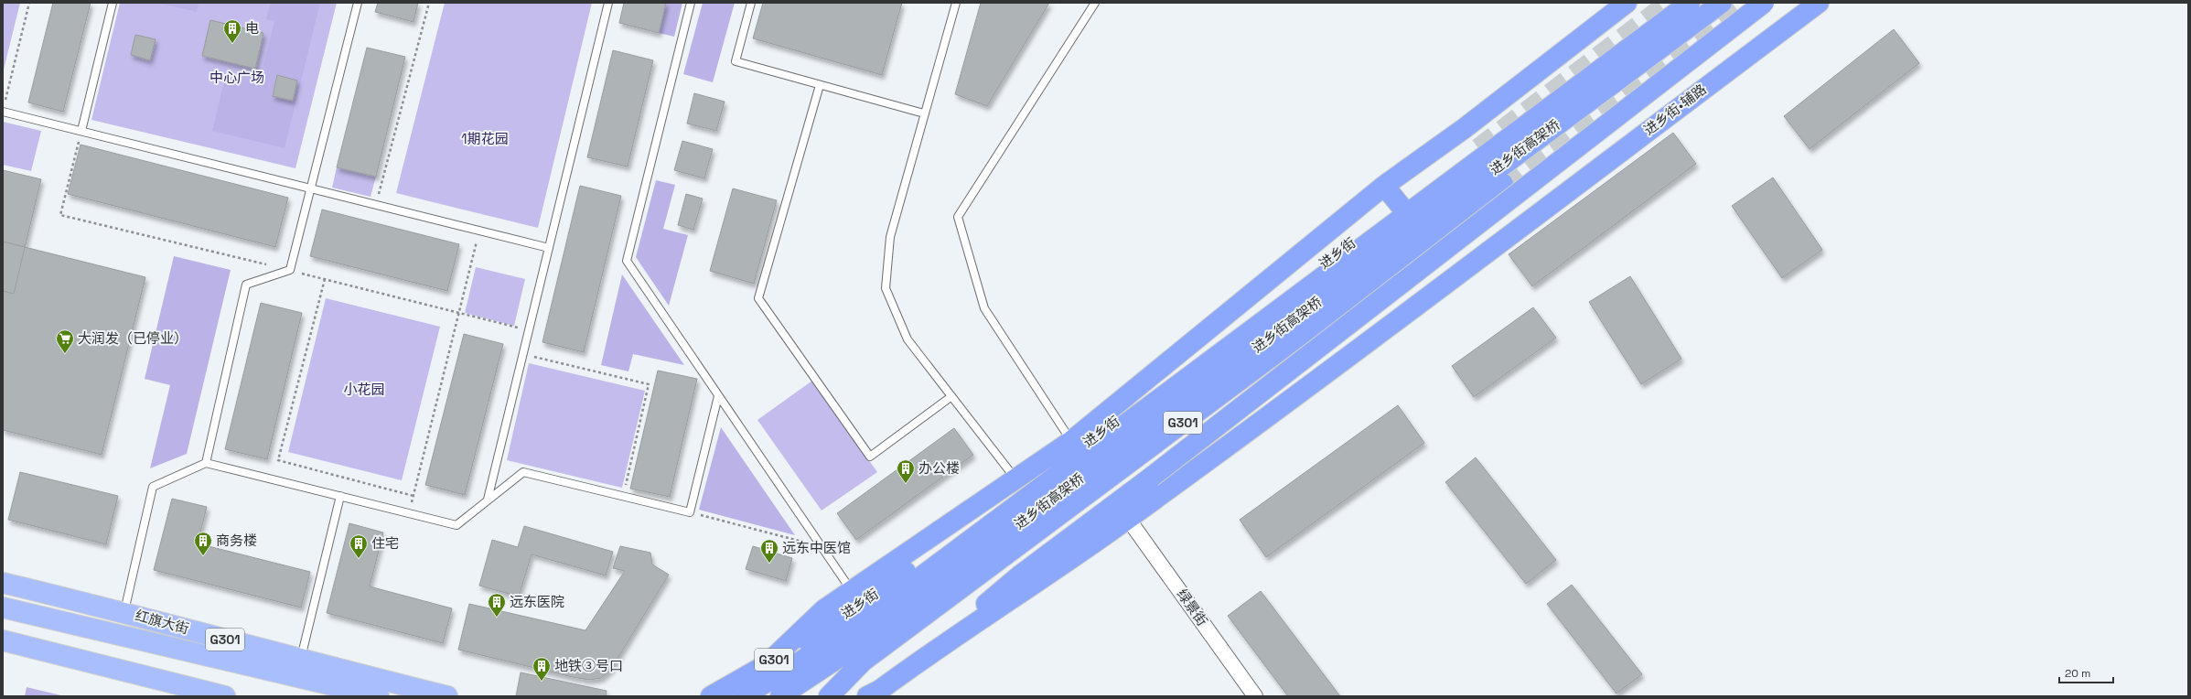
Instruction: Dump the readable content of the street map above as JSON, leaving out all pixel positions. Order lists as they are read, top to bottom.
{
  "streets": {
    "highway": [
      "进乡街•辅路",
      "进乡街高架桥",
      "进乡街",
      "G301"
    ],
    "main road": ["红旗大街"],
    "street": ["绿景街"]
  },
  "crossings": [
    ["进乡街•辅路", "绿景街"],
    ["进乡街高架桥", "进乡街"]
  ],
  "parks": ["中心广场", "1期花园", "小花园"],
  "places": {
    "building": [
      "电",
      "办公楼",
      "商务楼",
      "住宅",
      "远东中医馆",
      "远东医院",
      "地铁③号口"
    ],
    "supermarket": ["大润发（已停业）"]
  },
  "scale_bar": "20 m"
}
